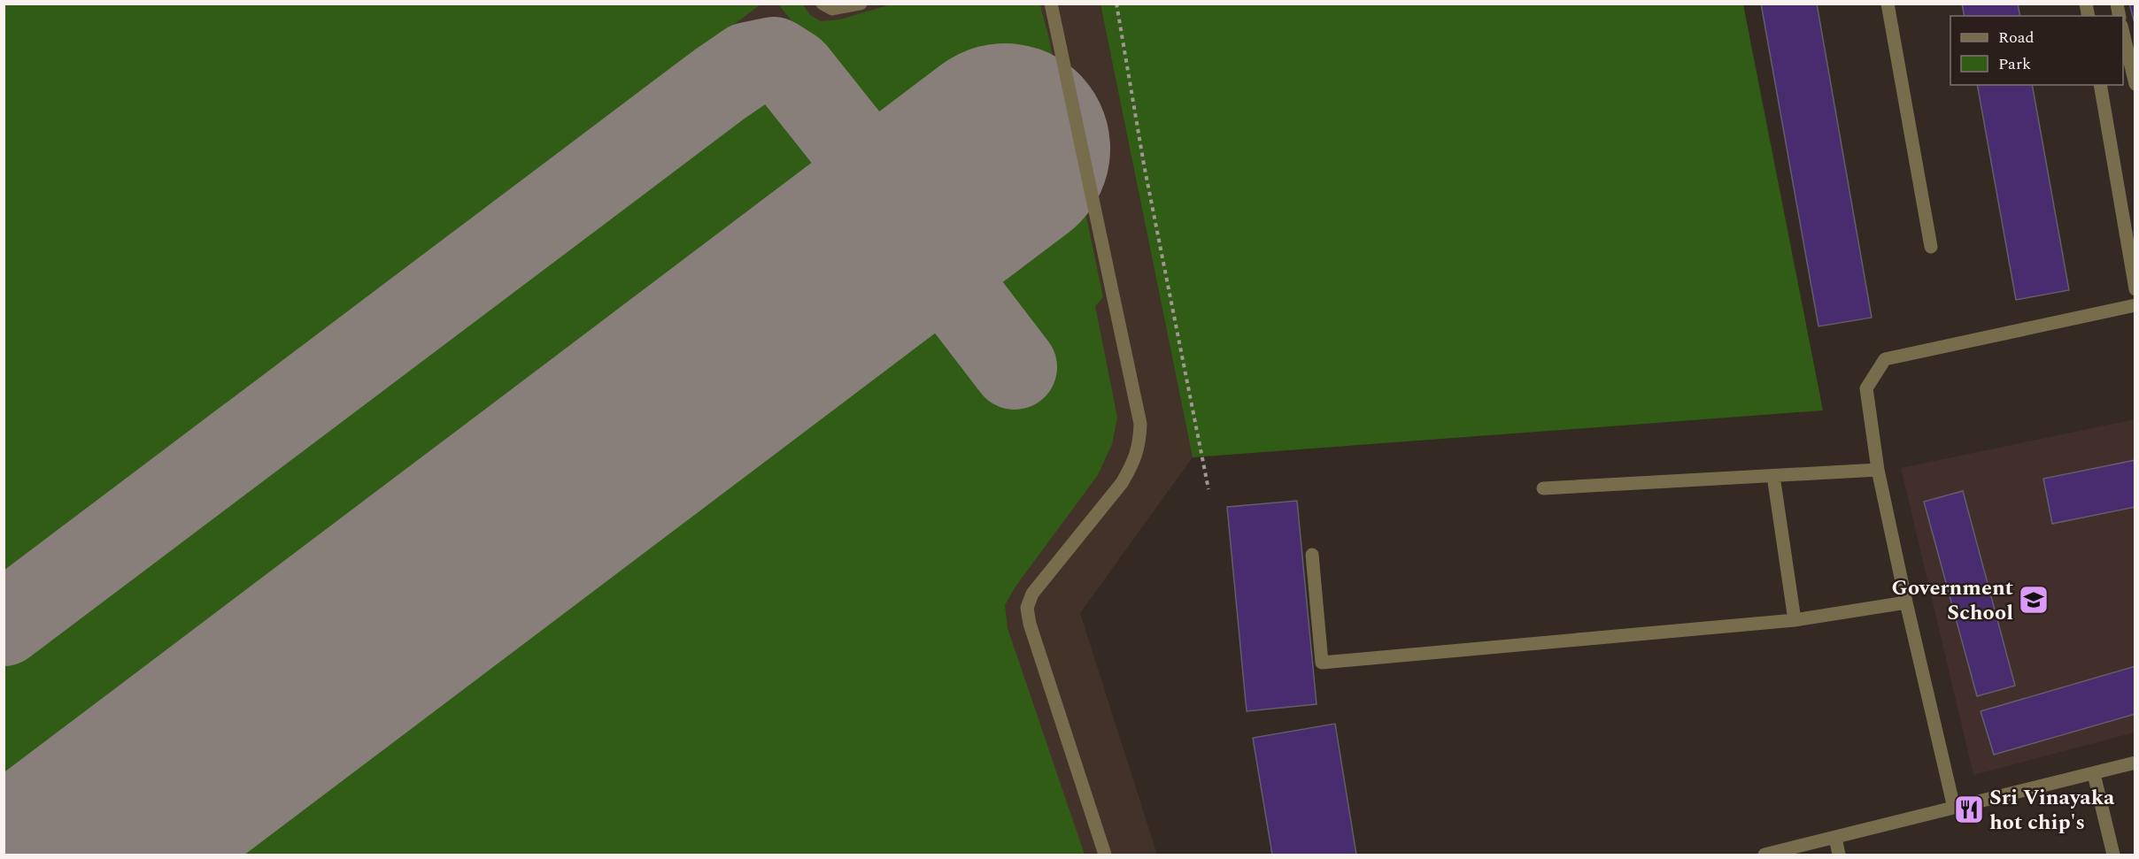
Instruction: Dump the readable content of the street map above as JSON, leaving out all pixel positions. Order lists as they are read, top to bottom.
{
  "places": {
    "school or university": ["Government School"],
    "restaurant": ["Sri Vinayaka hot chip's"]
  },
  "legend": ["Road", "Park"]
}
